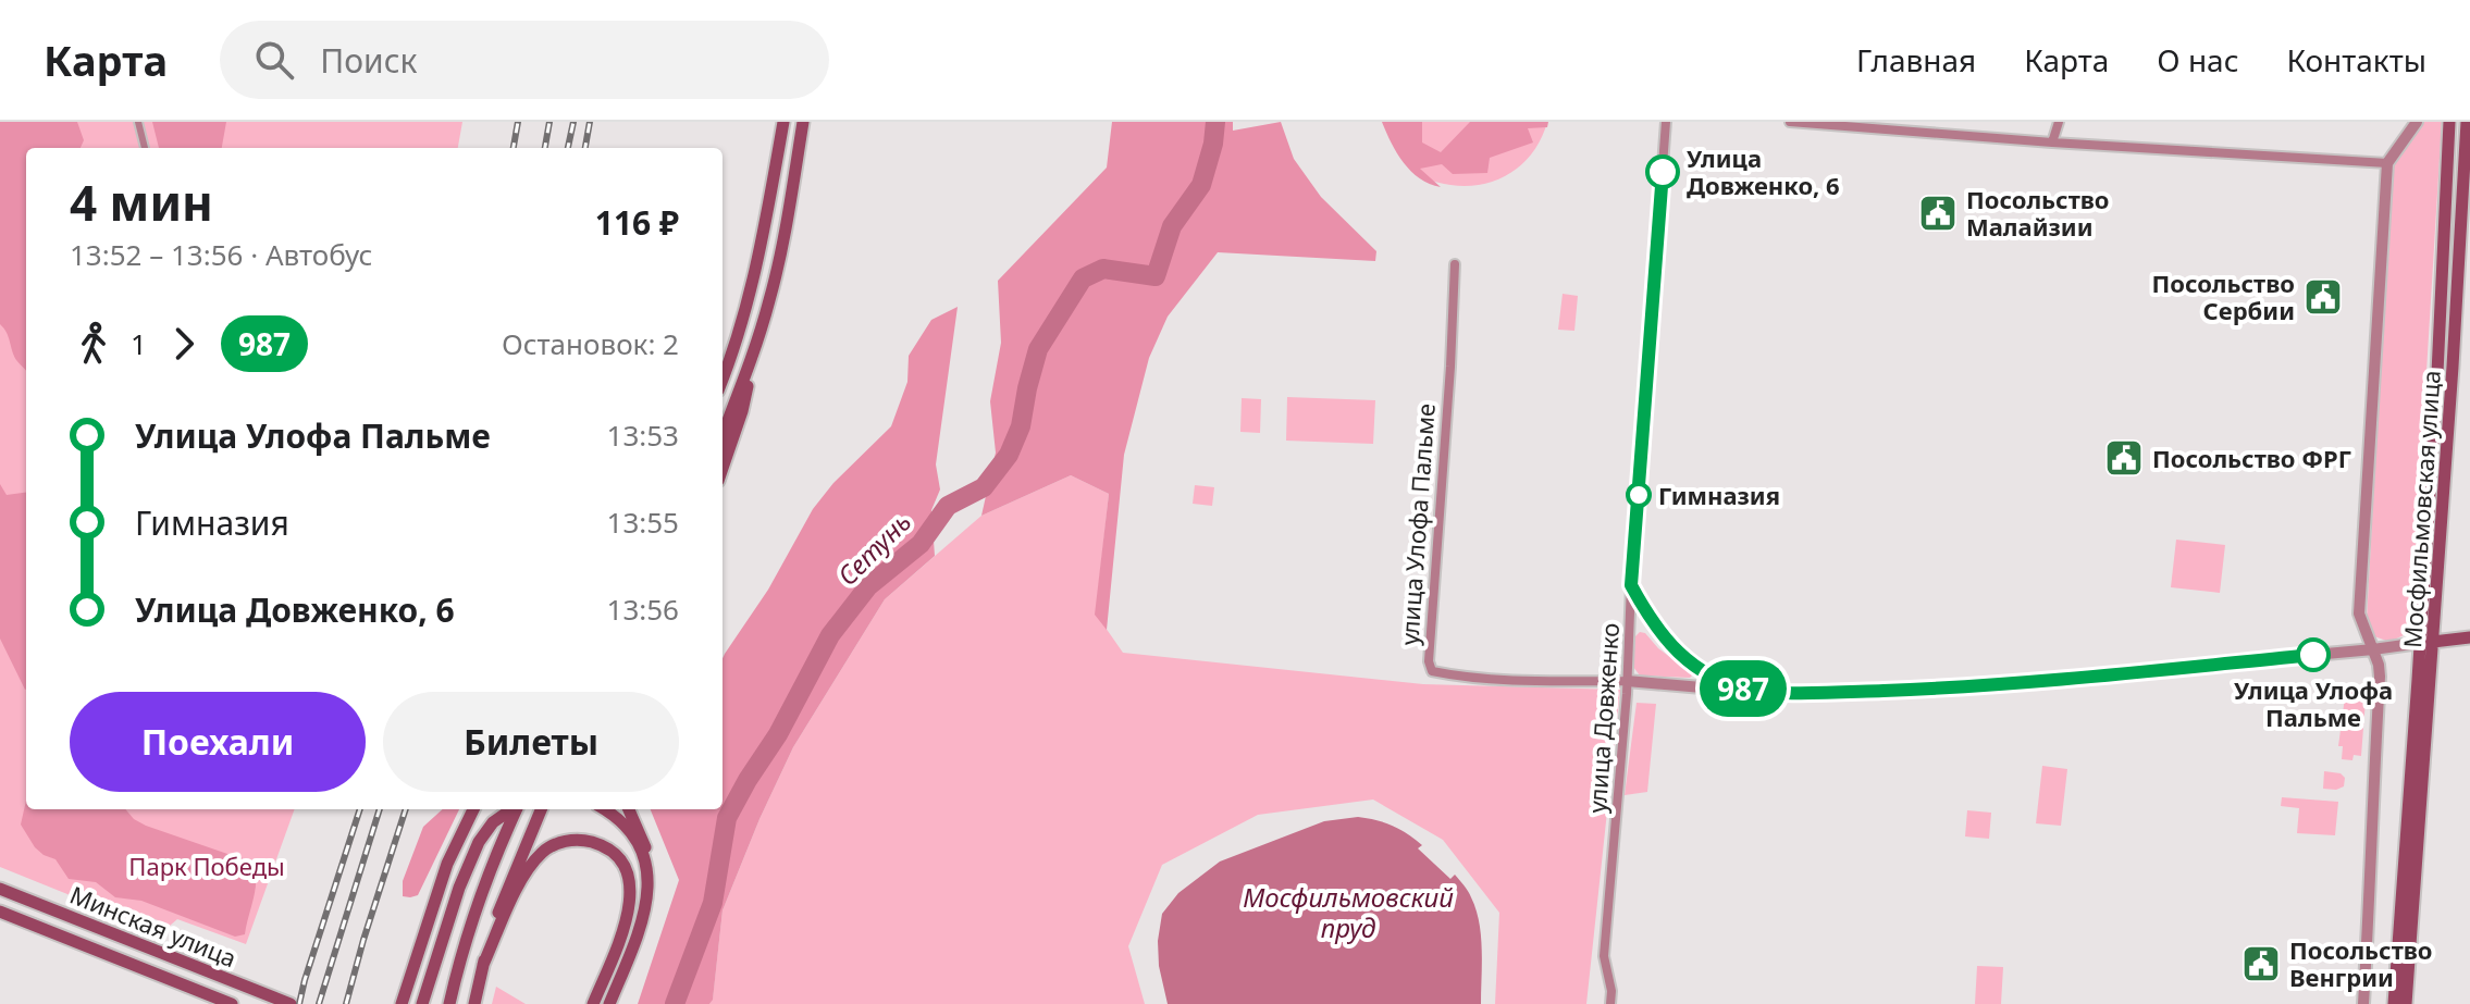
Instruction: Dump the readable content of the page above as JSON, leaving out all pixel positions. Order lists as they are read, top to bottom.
{
  "streets": {
    "main road": ["Мосфильмовская улица", "Минская улица"],
    "street": ["улица Улофа Пальме", "улица Довженко"]
  },
  "crossings": [
    ["Мосфильмовская улица", "улица Улофа Пальме"],
    ["улица Улофа Пальме", "улица Довженко"]
  ],
  "water": ["Сетунь", "Мосфильмовский пруд"],
  "parks": ["Парк Победы"],
  "places": {
    "other": ["Улица Довженко, 6", "Гимназия", "Улица Улофа Пальме"],
    "public building": [
      "Посольство Малайзии",
      "Посольство Сербии",
      "Посольство ФРГ",
      "Посольство Венгрии"
    ]
  },
  "lines": ["bus line 987"],
  "page": {
    "header": "Карта",
    "search": "Поиск",
    "nav": [
      "Главная",
      "Карта",
      "О нас",
      "Контакты"
    ],
    "on_map": "987",
    "heading": ["4 мин", "13:52 – 13:56 · Автобус", "116 ₽"],
    "legs": ["1", "987", "Остановок: 2"],
    "list": [
      {
        "name": "Улица Улофа Пальме",
        "value": "13:53"
      },
      {
        "name": "Гимназия",
        "value": "13:55"
      },
      {
        "name": "Улица Довженко, 6",
        "value": "13:56"
      }
    ],
    "buttons": ["Поехали", "Билеты"]
  }
}
